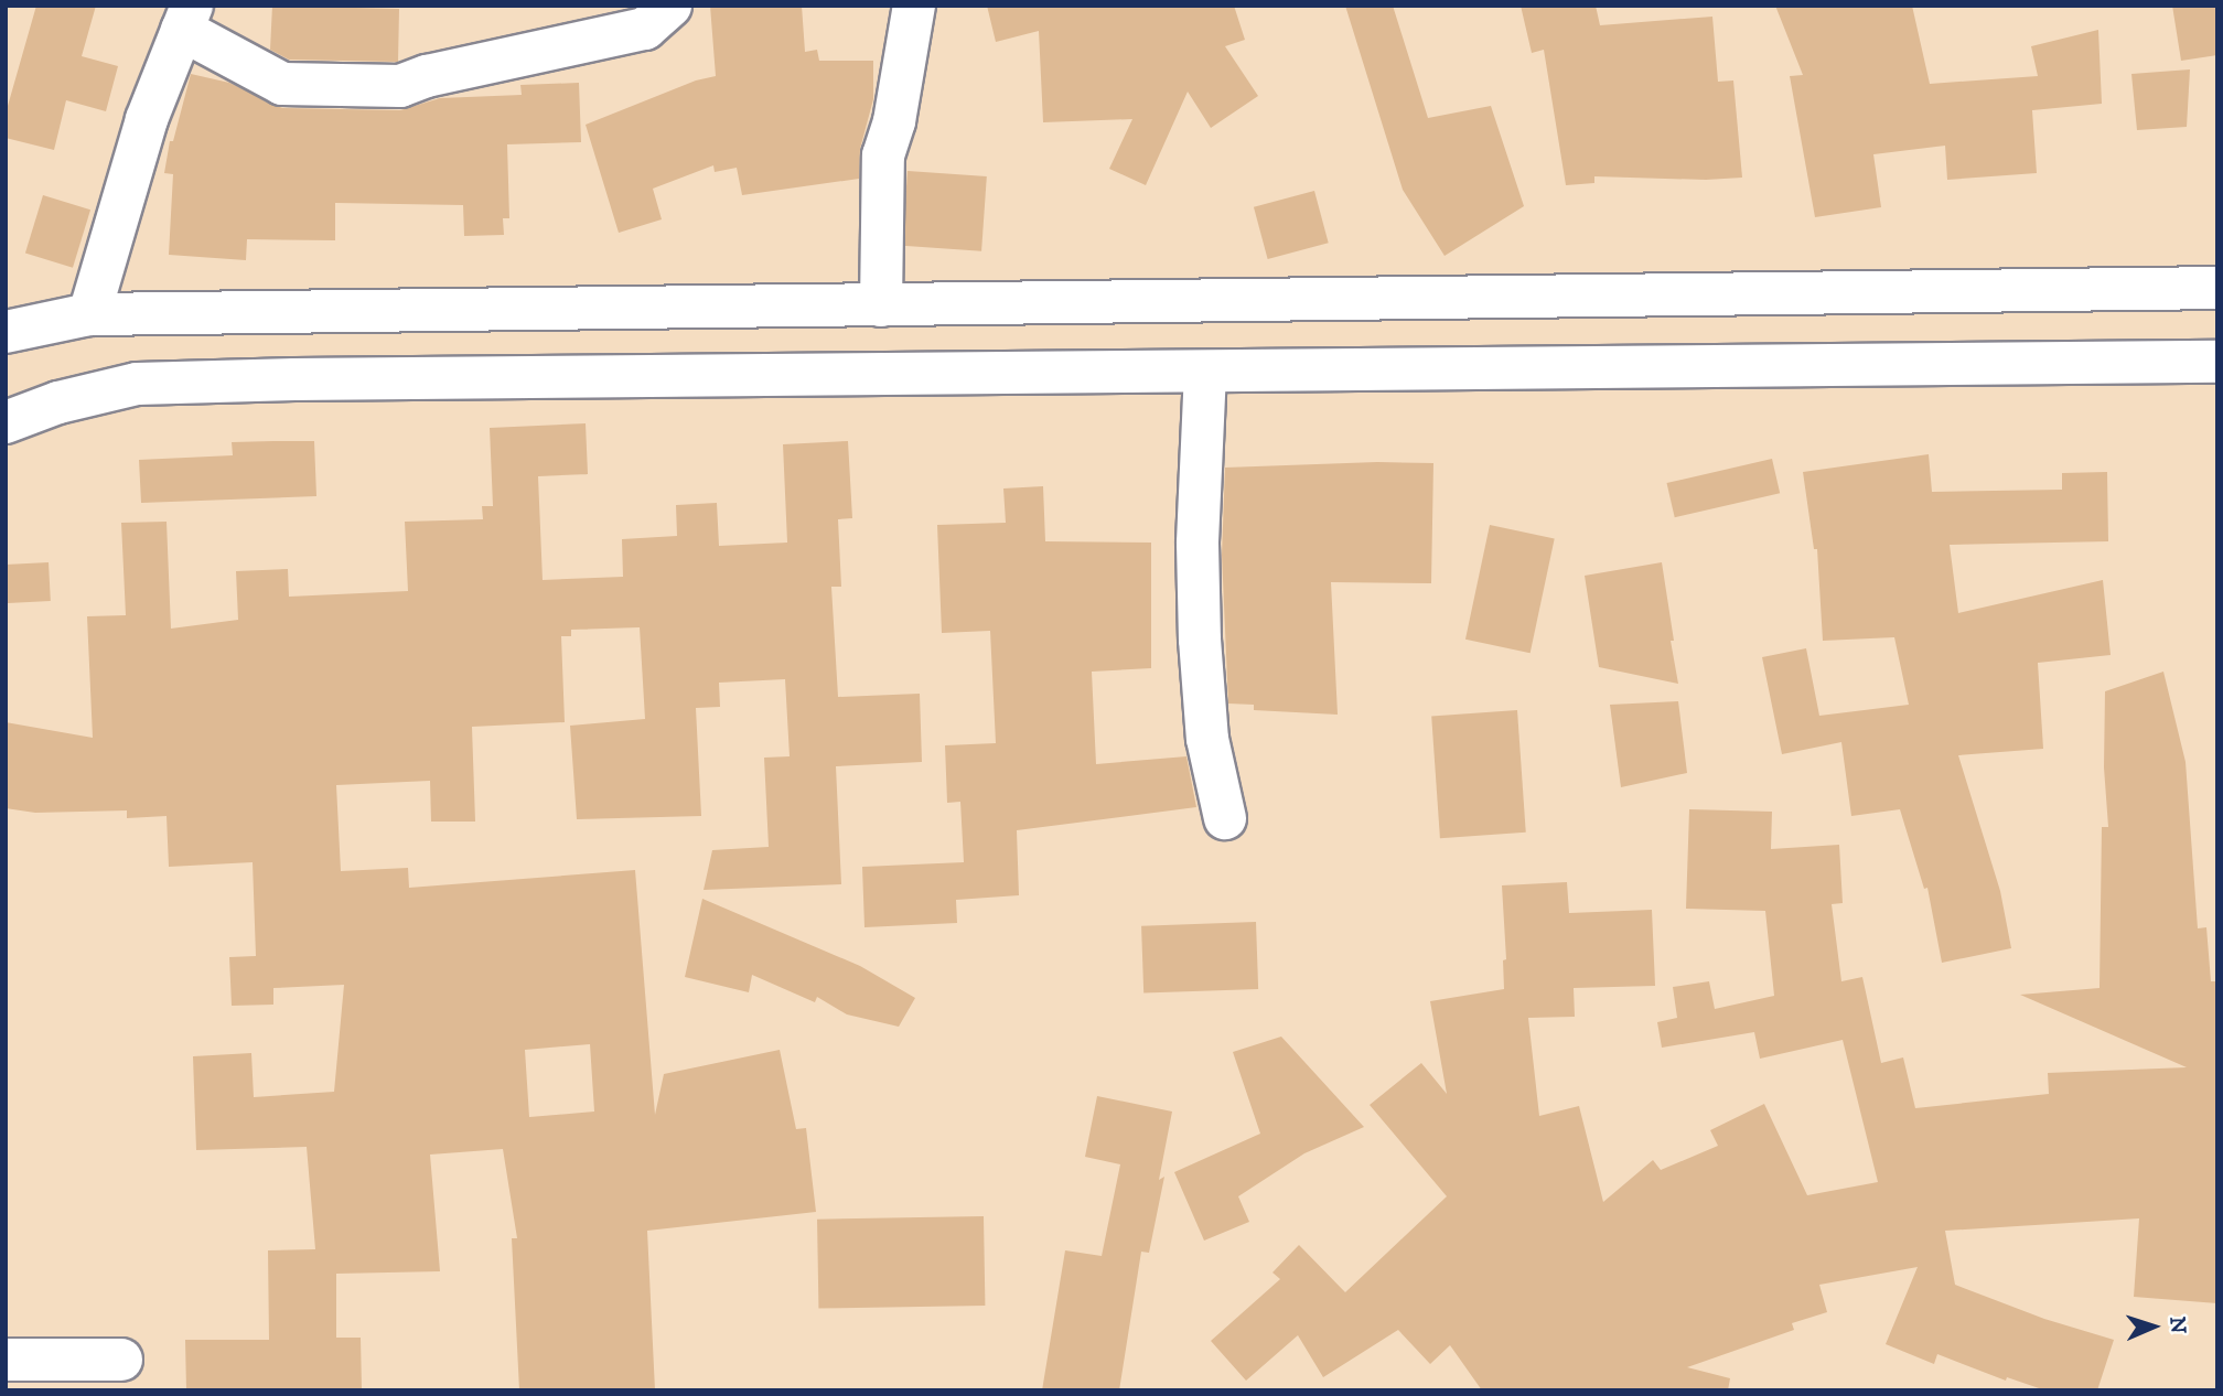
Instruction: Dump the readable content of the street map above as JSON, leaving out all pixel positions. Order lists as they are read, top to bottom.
{
  "north": "right"
}
